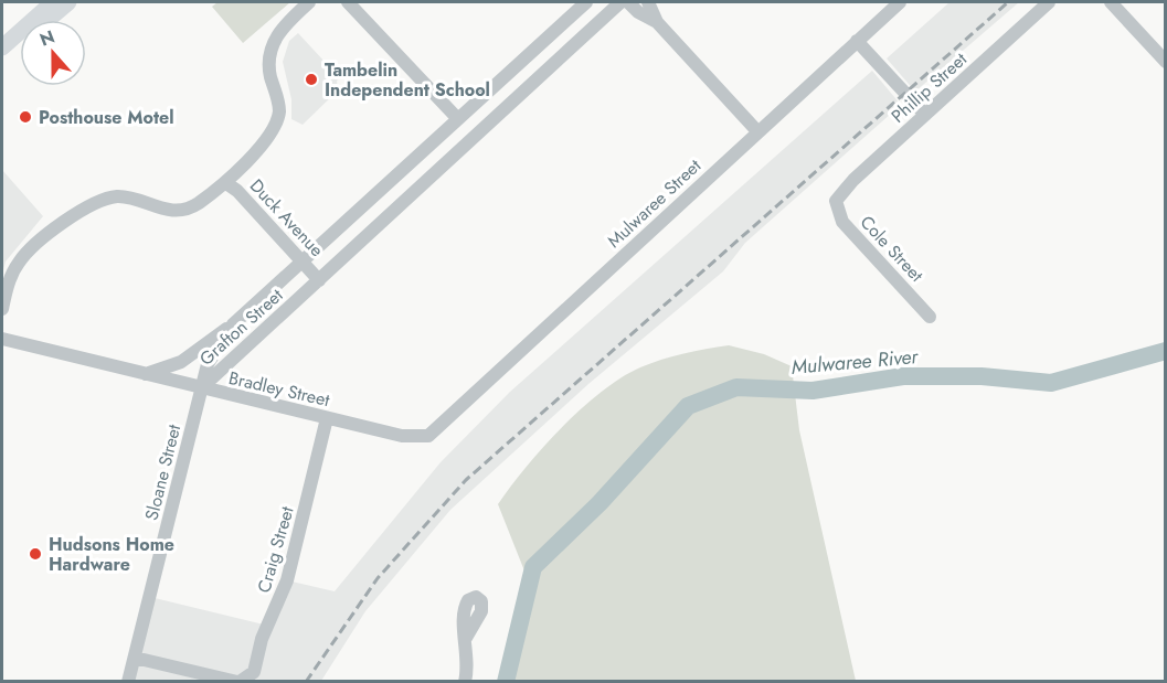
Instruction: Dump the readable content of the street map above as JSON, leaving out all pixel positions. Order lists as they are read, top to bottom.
{
  "streets": {
    "street": [
      "Phillip Street",
      "Mulwaree Street",
      "Duck Avenue",
      "Cole Street",
      "Grafton Street",
      "Bradley Street",
      "Sloane Street",
      "Craig Street"
    ]
  },
  "crossings": [
    ["Phillip Street", "Cole Street"],
    ["Mulwaree Street", "Bradley Street"],
    ["Duck Avenue", "Grafton Street"],
    ["Grafton Street", "Bradley Street"],
    ["Grafton Street", "Sloane Street"],
    ["Bradley Street", "Sloane Street"],
    ["Bradley Street", "Craig Street"],
    ["Sloane Street", "Craig Street"]
  ],
  "water": ["Mulwaree River"],
  "places": ["Tambelin Independent School", "Posthouse Motel", "Hudsons Home Hardware"],
  "north": "top"
}
